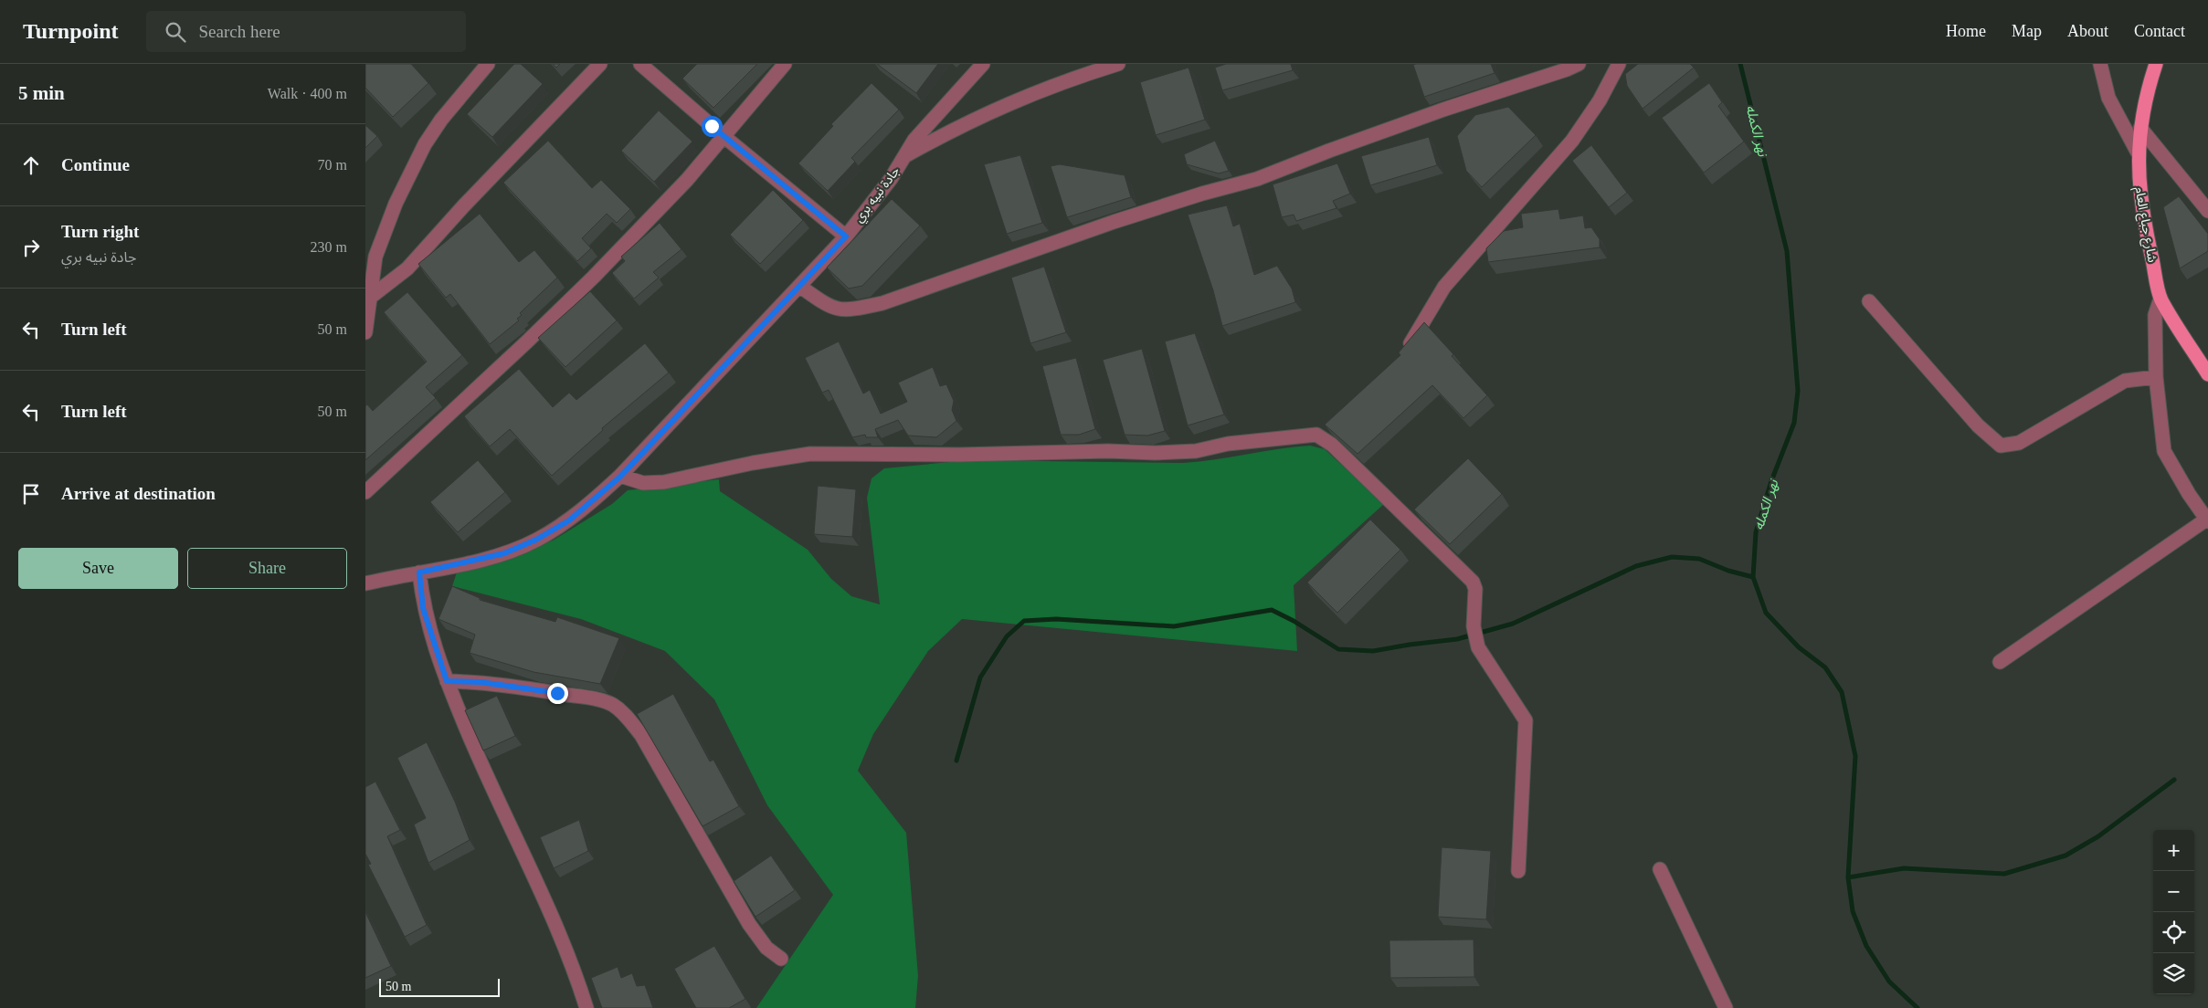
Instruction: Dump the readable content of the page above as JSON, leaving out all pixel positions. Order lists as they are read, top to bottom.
{
  "streets": {
    "main road": ["شارع جباع العام"],
    "street": ["جادة نبيه بري"]
  },
  "water": ["نهر الكمله"],
  "scale_bar": "50 m",
  "page": {
    "header": "Turnpoint",
    "search": "Search here",
    "nav": [
      "Home",
      "Map",
      "About",
      "Contact"
    ],
    "heading": ["5 min", "Walk · 400 m"],
    "list": [
      ["Continue", "70 m"],
      ["Turn right", "جادة نبيه بري", "230 m"],
      ["Turn left", "50 m"],
      ["Turn left", "50 m"],
      "Arrive at destination"
    ],
    "buttons": ["Save", "Share"],
    "map_buttons": ["+", "−"],
    "scale": "50 m"
  }
}
